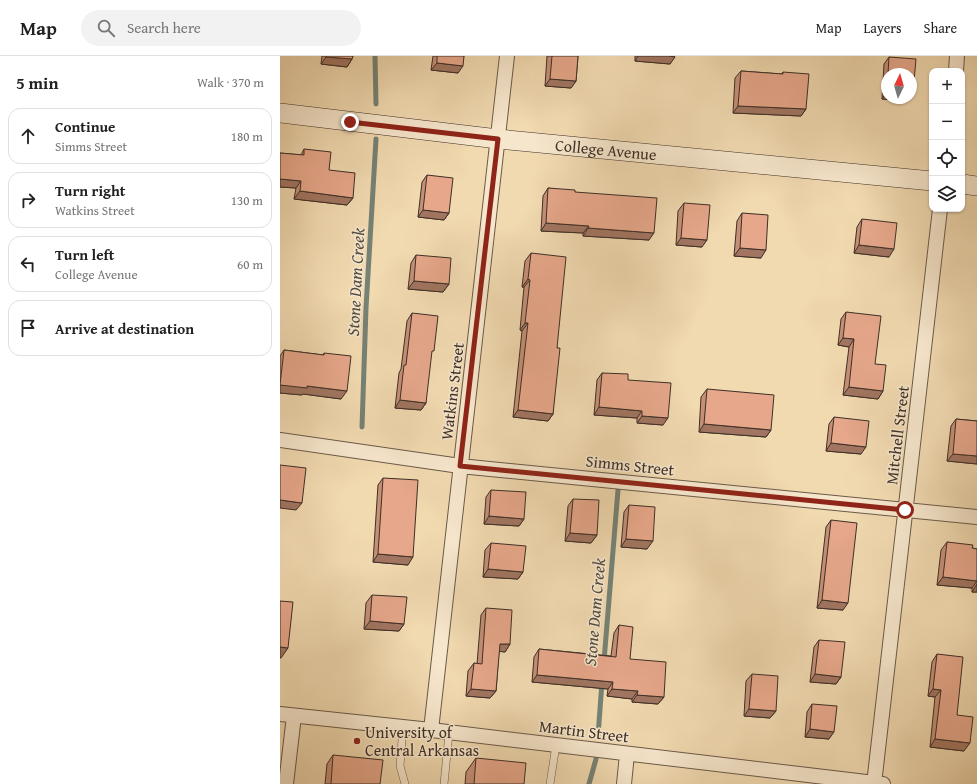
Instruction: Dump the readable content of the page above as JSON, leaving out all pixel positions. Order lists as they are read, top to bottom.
{
  "streets": {
    "street": [
      "College Avenue",
      "Watkins Street",
      "Mitchell Street",
      "Simms Street",
      "Martin Street"
    ]
  },
  "crossings": [
    ["College Avenue", "Watkins Street"],
    ["Watkins Street", "Simms Street"],
    ["Watkins Street", "Martin Street"],
    ["Mitchell Street", "Simms Street"],
    ["Mitchell Street", "Martin Street"]
  ],
  "water": ["Stone Dam Creek"],
  "places": ["University of Central Arkansas"],
  "north": "top",
  "page": {
    "header": "Map",
    "search": "Search here",
    "nav": ["Map", "Layers", "Share"],
    "heading": ["5 min", "Walk · 370 m"],
    "map_buttons": ["+", "−"],
    "list": [
      ["Continue", "Simms Street", "180 m"],
      ["Turn right", "Watkins Street", "130 m"],
      ["Turn left", "College Avenue", "60 m"],
      "Arrive at destination"
    ]
  }
}
